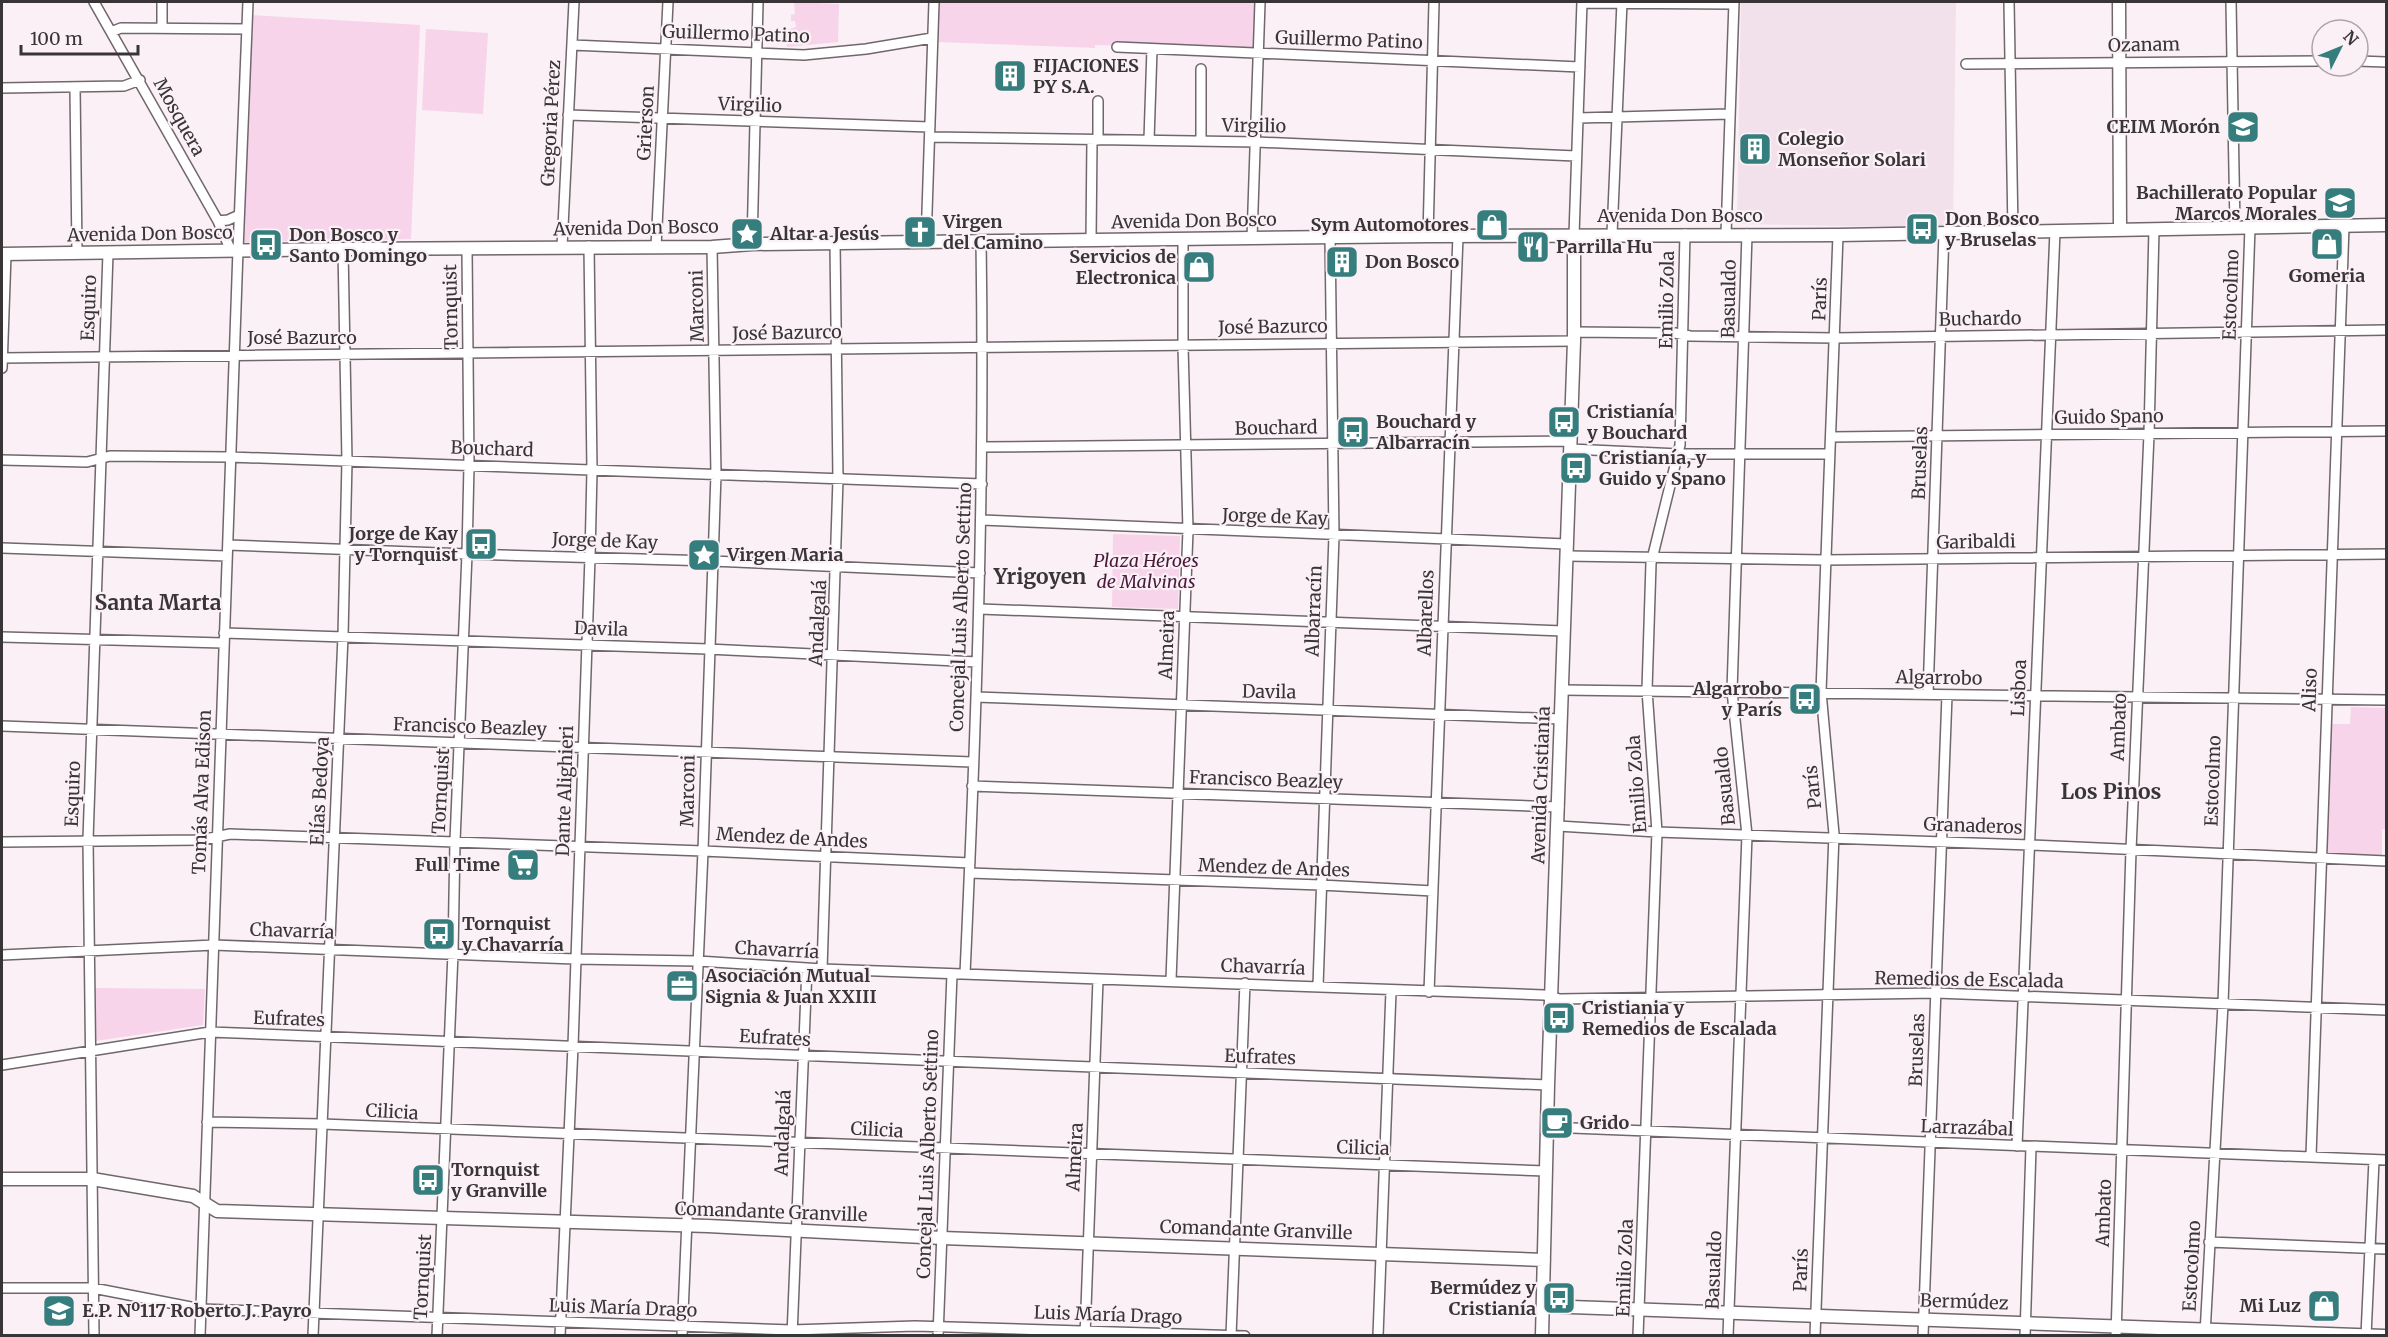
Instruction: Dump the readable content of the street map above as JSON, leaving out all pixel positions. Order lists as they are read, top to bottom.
{
  "streets": {
    "street": [
      "Guillermo Patino",
      "Ozanam",
      "Virgilio",
      "Mosquera",
      "Gregoria Pérez",
      "Grierson",
      "Avenida Don Bosco",
      "Estocolmo",
      "Basualdo",
      "París",
      "Emilio Zola",
      "Marconi",
      "Tornquist",
      "Esquiro",
      "Buchardo",
      "José Bazurco",
      "Guido Spano",
      "Bouchard",
      "Bruselas",
      "Jorge de Kay",
      "Garibaldi",
      "Concejal Luis Alberto Settino",
      "Albarracín",
      "Albarellos",
      "Andalgalá",
      "Davila",
      "Almeira",
      "Algarrobo",
      "Lisboa",
      "Aliso",
      "Francisco Beazley",
      "Ambato",
      "Avenida Cristianía",
      "Elías Bedoya",
      "Dante Alighieri",
      "Tomás Alva Edison",
      "Granaderos",
      "Mendez de Andes",
      "Chavarría",
      "Remedios de Escalada",
      "Eufrates",
      "Cilicia",
      "Larrazábal",
      "Comandante Granville",
      "Bermúdez",
      "Luis María Drago"
    ]
  },
  "crossings": [
    ["Guillermo Patino", "Gregoria Pérez"],
    ["Guillermo Patino", "Grierson"],
    ["Virgilio", "Gregoria Pérez"],
    ["Virgilio", "Grierson"],
    ["Mosquera", "Avenida Don Bosco"],
    ["Mosquera", "Tomás Alva Edison"],
    ["Gregoria Pérez", "Avenida Don Bosco"],
    ["Grierson", "Avenida Don Bosco"],
    ["Avenida Don Bosco", "Estocolmo"],
    ["Avenida Don Bosco", "Basualdo"],
    ["Avenida Don Bosco", "París"],
    ["Avenida Don Bosco", "Emilio Zola"],
    ["Avenida Don Bosco", "Marconi"],
    ["Avenida Don Bosco", "Tornquist"],
    ["Avenida Don Bosco", "Esquiro"],
    ["Avenida Don Bosco", "Bruselas"],
    ["Avenida Don Bosco", "Concejal Luis Alberto Settino"],
    ["Avenida Don Bosco", "Albarracín"],
    ["Avenida Don Bosco", "Albarellos"],
    ["Avenida Don Bosco", "Andalgalá"],
    ["Avenida Don Bosco", "Almeira"],
    ["Avenida Don Bosco", "Lisboa"],
    ["Avenida Don Bosco", "Aliso"],
    ["Avenida Don Bosco", "Ambato"],
    ["Avenida Don Bosco", "Avenida Cristianía"],
    ["Avenida Don Bosco", "Elías Bedoya"],
    ["Avenida Don Bosco", "Dante Alighieri"],
    ["Avenida Don Bosco", "Tomás Alva Edison"],
    ["Estocolmo", "Buchardo"],
    ["Estocolmo", "Guido Spano"],
    ["Estocolmo", "Garibaldi"],
    ["Estocolmo", "Algarrobo"],
    ["Estocolmo", "Granaderos"],
    ["Estocolmo", "Remedios de Escalada"],
    ["Estocolmo", "Larrazábal"],
    ["Estocolmo", "Bermúdez"],
    ["Basualdo", "Buchardo"],
    ["Basualdo", "Garibaldi"],
    ["Basualdo", "Algarrobo"],
    ["Basualdo", "Granaderos"],
    ["Basualdo", "Remedios de Escalada"],
    ["Basualdo", "Larrazábal"],
    ["Basualdo", "Bermúdez"],
    ["París", "Buchardo"],
    ["París", "Guido Spano"],
    ["París", "Garibaldi"],
    ["París", "Algarrobo"],
    ["París", "Granaderos"],
    ["París", "Remedios de Escalada"],
    ["París", "Larrazábal"],
    ["París", "Bermúdez"],
    ["Emilio Zola", "Buchardo"],
    ["Emilio Zola", "Garibaldi"],
    ["Emilio Zola", "Algarrobo"],
    ["Emilio Zola", "Granaderos"],
    ["Emilio Zola", "Remedios de Escalada"],
    ["Emilio Zola", "Larrazábal"],
    ["Emilio Zola", "Bermúdez"],
    ["Marconi", "José Bazurco"],
    ["Marconi", "Bouchard"],
    ["Marconi", "Jorge de Kay"],
    ["Marconi", "Davila"],
    ["Marconi", "Francisco Beazley"],
    ["Marconi", "Mendez de Andes"],
    ["Marconi", "Chavarría"],
    ["Marconi", "Eufrates"],
    ["Marconi", "Cilicia"],
    ["Marconi", "Comandante Granville"],
    ["Marconi", "Luis María Drago"],
    ["Tornquist", "José Bazurco"],
    ["Tornquist", "Bouchard"],
    ["Tornquist", "Jorge de Kay"],
    ["Tornquist", "Davila"],
    ["Tornquist", "Francisco Beazley"],
    ["Tornquist", "Mendez de Andes"],
    ["Tornquist", "Chavarría"],
    ["Tornquist", "Eufrates"],
    ["Tornquist", "Cilicia"],
    ["Tornquist", "Comandante Granville"],
    ["Tornquist", "Luis María Drago"],
    ["Esquiro", "José Bazurco"],
    ["Esquiro", "Bouchard"],
    ["Esquiro", "Francisco Beazley"],
    ["Esquiro", "Mendez de Andes"],
    ["Esquiro", "Chavarría"],
    ["Esquiro", "Eufrates"],
    ["Esquiro", "Comandante Granville"],
    ["Esquiro", "Luis María Drago"],
    ["Buchardo", "José Bazurco"],
    ["Buchardo", "Bruselas"],
    ["Buchardo", "Lisboa"],
    ["Buchardo", "Aliso"],
    ["Buchardo", "Ambato"],
    ["Buchardo", "Avenida Cristianía"],
    ["José Bazurco", "Concejal Luis Alberto Settino"],
    ["José Bazurco", "Albarracín"],
    ["José Bazurco", "Albarellos"],
    ["José Bazurco", "Andalgalá"],
    ["José Bazurco", "Almeira"],
    ["José Bazurco", "Avenida Cristianía"],
    ["José Bazurco", "Elías Bedoya"],
    ["José Bazurco", "Dante Alighieri"],
    ["José Bazurco", "Tomás Alva Edison"],
    ["Guido Spano", "Bruselas"],
    ["Guido Spano", "Lisboa"],
    ["Guido Spano", "Aliso"],
    ["Guido Spano", "Ambato"],
    ["Bouchard", "Concejal Luis Alberto Settino"],
    ["Bouchard", "Albarracín"],
    ["Bouchard", "Albarellos"],
    ["Bouchard", "Andalgalá"],
    ["Bouchard", "Almeira"],
    ["Bouchard", "Avenida Cristianía"],
    ["Bouchard", "Elías Bedoya"],
    ["Bouchard", "Dante Alighieri"],
    ["Bouchard", "Tomás Alva Edison"],
    ["Bruselas", "Garibaldi"],
    ["Bruselas", "Algarrobo"],
    ["Bruselas", "Granaderos"],
    ["Bruselas", "Remedios de Escalada"],
    ["Bruselas", "Larrazábal"],
    ["Bruselas", "Bermúdez"],
    ["Jorge de Kay", "Garibaldi"],
    ["Jorge de Kay", "Concejal Luis Alberto Settino"],
    ["Jorge de Kay", "Albarracín"],
    ["Jorge de Kay", "Albarellos"],
    ["Jorge de Kay", "Andalgalá"],
    ["Jorge de Kay", "Almeira"],
    ["Jorge de Kay", "Avenida Cristianía"],
    ["Jorge de Kay", "Elías Bedoya"],
    ["Jorge de Kay", "Dante Alighieri"],
    ["Jorge de Kay", "Tomás Alva Edison"],
    ["Garibaldi", "Lisboa"],
    ["Garibaldi", "Aliso"],
    ["Garibaldi", "Ambato"],
    ["Garibaldi", "Avenida Cristianía"],
    ["Concejal Luis Alberto Settino", "Davila"],
    ["Concejal Luis Alberto Settino", "Francisco Beazley"],
    ["Concejal Luis Alberto Settino", "Mendez de Andes"],
    ["Concejal Luis Alberto Settino", "Chavarría"],
    ["Concejal Luis Alberto Settino", "Eufrates"],
    ["Concejal Luis Alberto Settino", "Cilicia"],
    ["Concejal Luis Alberto Settino", "Comandante Granville"],
    ["Concejal Luis Alberto Settino", "Luis María Drago"],
    ["Albarracín", "Davila"],
    ["Albarracín", "Francisco Beazley"],
    ["Albarracín", "Mendez de Andes"],
    ["Albarracín", "Chavarría"],
    ["Albarellos", "Davila"],
    ["Albarellos", "Francisco Beazley"],
    ["Albarellos", "Mendez de Andes"],
    ["Albarellos", "Chavarría"],
    ["Andalgalá", "Davila"],
    ["Andalgalá", "Francisco Beazley"],
    ["Andalgalá", "Mendez de Andes"],
    ["Andalgalá", "Chavarría"],
    ["Andalgalá", "Eufrates"],
    ["Andalgalá", "Cilicia"],
    ["Andalgalá", "Comandante Granville"],
    ["Andalgalá", "Luis María Drago"],
    ["Davila", "Almeira"],
    ["Davila", "Avenida Cristianía"],
    ["Davila", "Elías Bedoya"],
    ["Davila", "Dante Alighieri"],
    ["Davila", "Tomás Alva Edison"],
    ["Almeira", "Francisco Beazley"],
    ["Almeira", "Mendez de Andes"],
    ["Almeira", "Chavarría"],
    ["Almeira", "Eufrates"],
    ["Almeira", "Cilicia"],
    ["Almeira", "Comandante Granville"],
    ["Almeira", "Luis María Drago"],
    ["Algarrobo", "Lisboa"],
    ["Algarrobo", "Aliso"],
    ["Algarrobo", "Ambato"],
    ["Algarrobo", "Avenida Cristianía"],
    ["Lisboa", "Granaderos"],
    ["Lisboa", "Remedios de Escalada"],
    ["Lisboa", "Larrazábal"],
    ["Aliso", "Granaderos"],
    ["Aliso", "Remedios de Escalada"],
    ["Aliso", "Larrazábal"],
    ["Francisco Beazley", "Avenida Cristianía"],
    ["Francisco Beazley", "Elías Bedoya"],
    ["Francisco Beazley", "Dante Alighieri"],
    ["Francisco Beazley", "Tomás Alva Edison"],
    ["Ambato", "Granaderos"],
    ["Ambato", "Remedios de Escalada"],
    ["Ambato", "Larrazábal"],
    ["Ambato", "Bermúdez"],
    ["Avenida Cristianía", "Granaderos"],
    ["Avenida Cristianía", "Chavarría"],
    ["Avenida Cristianía", "Remedios de Escalada"],
    ["Avenida Cristianía", "Eufrates"],
    ["Avenida Cristianía", "Cilicia"],
    ["Avenida Cristianía", "Larrazábal"],
    ["Avenida Cristianía", "Comandante Granville"],
    ["Avenida Cristianía", "Bermúdez"],
    ["Elías Bedoya", "Mendez de Andes"],
    ["Elías Bedoya", "Chavarría"],
    ["Elías Bedoya", "Eufrates"],
    ["Elías Bedoya", "Cilicia"],
    ["Elías Bedoya", "Comandante Granville"],
    ["Elías Bedoya", "Luis María Drago"],
    ["Dante Alighieri", "Mendez de Andes"],
    ["Dante Alighieri", "Chavarría"],
    ["Dante Alighieri", "Eufrates"],
    ["Dante Alighieri", "Cilicia"],
    ["Dante Alighieri", "Comandante Granville"],
    ["Dante Alighieri", "Luis María Drago"],
    ["Tomás Alva Edison", "Mendez de Andes"],
    ["Tomás Alva Edison", "Chavarría"],
    ["Tomás Alva Edison", "Eufrates"],
    ["Tomás Alva Edison", "Cilicia"],
    ["Tomás Alva Edison", "Comandante Granville"],
    ["Tomás Alva Edison", "Luis María Drago"],
    ["Chavarría", "Remedios de Escalada"]
  ],
  "districts": ["Yrigoyen", "Santa Marta", "Los Pinos"],
  "parks": ["Plaza Héroes de Malvinas"],
  "places": {
    "building": ["FIJACIONES PY S.A.", "Colegio Monseñor Solari", "Don Bosco"],
    "school or university": ["CEIM Morón", "Bachillerato Popular Marcos Morales", "E.P. Nº117 Roberto J. Payro"],
    "shop": [
      "Sym Automotores",
      "Gomeria",
      "Servicios de Electronica",
      "Mi Luz"
    ],
    "bus stop": [
      "Don Bosco y Bruselas",
      "Don Bosco y Santo Domingo",
      "Cristianía y Bouchard",
      "Bouchard y Albarracín",
      "Cristianía, y Guido y Spano",
      "Jorge de Kay y Tornquist",
      "Algarrobo y París",
      "Tornquist y Chavarría",
      "Cristiania y Remedios de Escalada",
      "Tornquist y Granville",
      "Bermúdez y Cristianía"
    ],
    "church": ["Virgen del Camino"],
    "place": ["Altar a Jesús", "Virgen Maria"],
    "restaurant": ["Parrilla Hu"],
    "supermarket": ["Full Time"],
    "office": ["Asociación Mutual Signia & Juan XXIII"],
    "cafe": ["Grido"]
  },
  "scale_bar": "100 m",
  "north": "top right"
}
